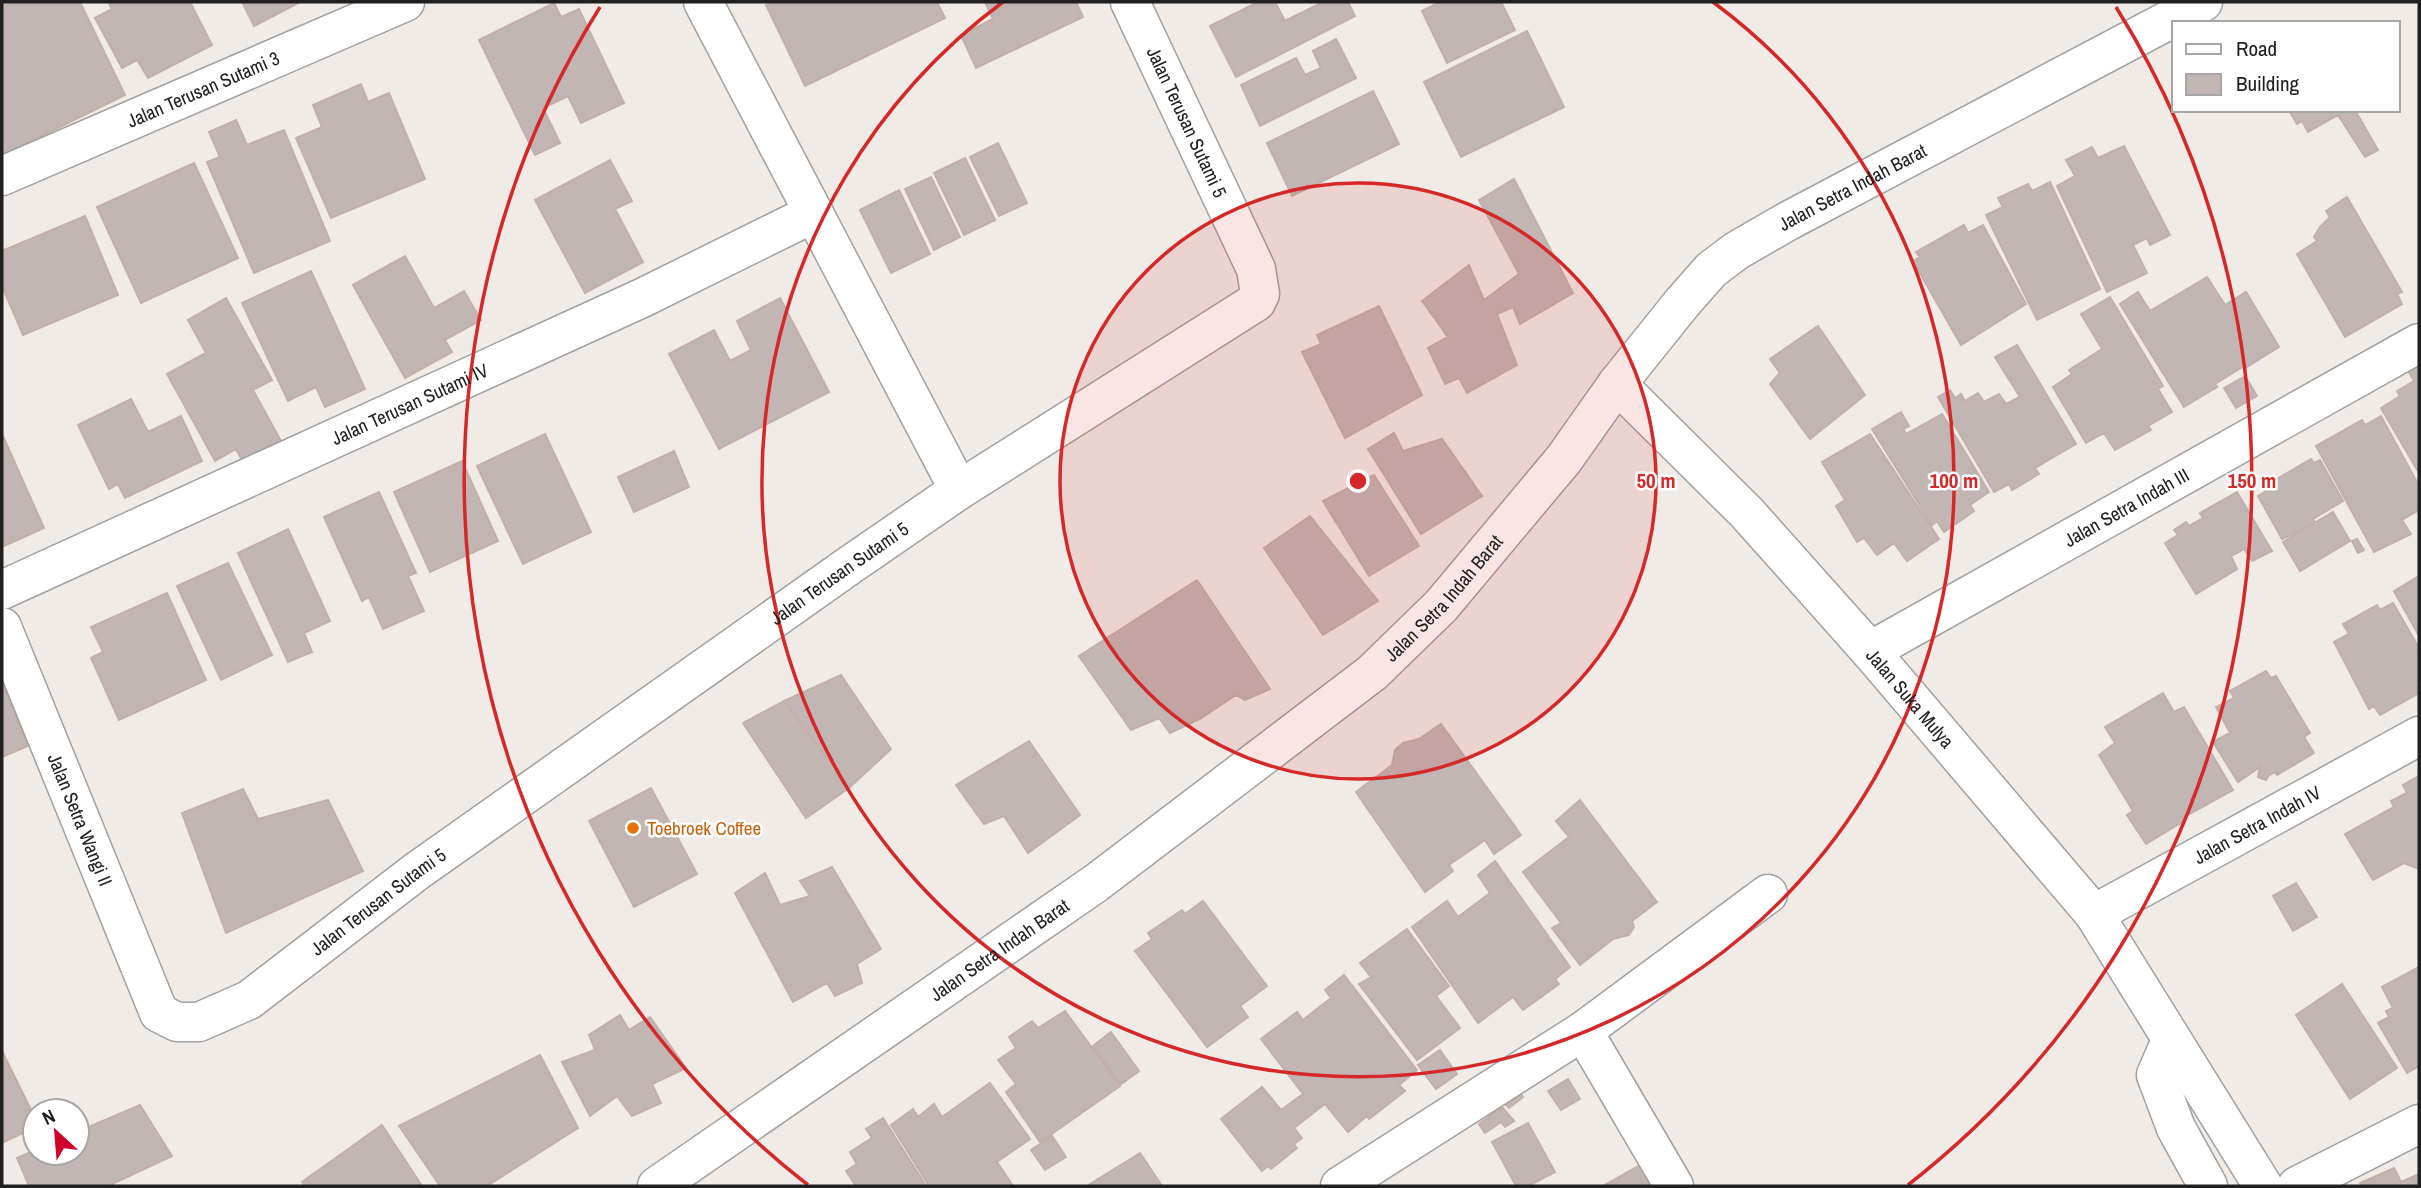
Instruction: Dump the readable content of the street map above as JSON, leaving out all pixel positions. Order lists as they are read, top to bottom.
{
  "streets": {
    "street": [
      "Jalan Terusan Sutami 3",
      "Jalan Terusan Sutami 5",
      "Jalan Setra Indah Barat",
      "Jalan Terusan Sutami IV",
      "Jalan Setra Indah III",
      "Jalan Suka Mulya",
      "Jalan Setra Wangi II",
      "Jalan Setra Indah IV"
    ]
  },
  "crossings": [
    ["Jalan Terusan Sutami 5", "Jalan Setra Wangi II"],
    ["Jalan Setra Indah Barat", "Jalan Suka Mulya"],
    ["Jalan Setra Indah III", "Jalan Suka Mulya"],
    ["Jalan Suka Mulya", "Jalan Setra Indah IV"]
  ],
  "places": ["Toebroek Coffee"],
  "legend": ["Road", "Building"],
  "north": "top left",
  "rings": ["50 m", "100 m", "150 m"]
}
